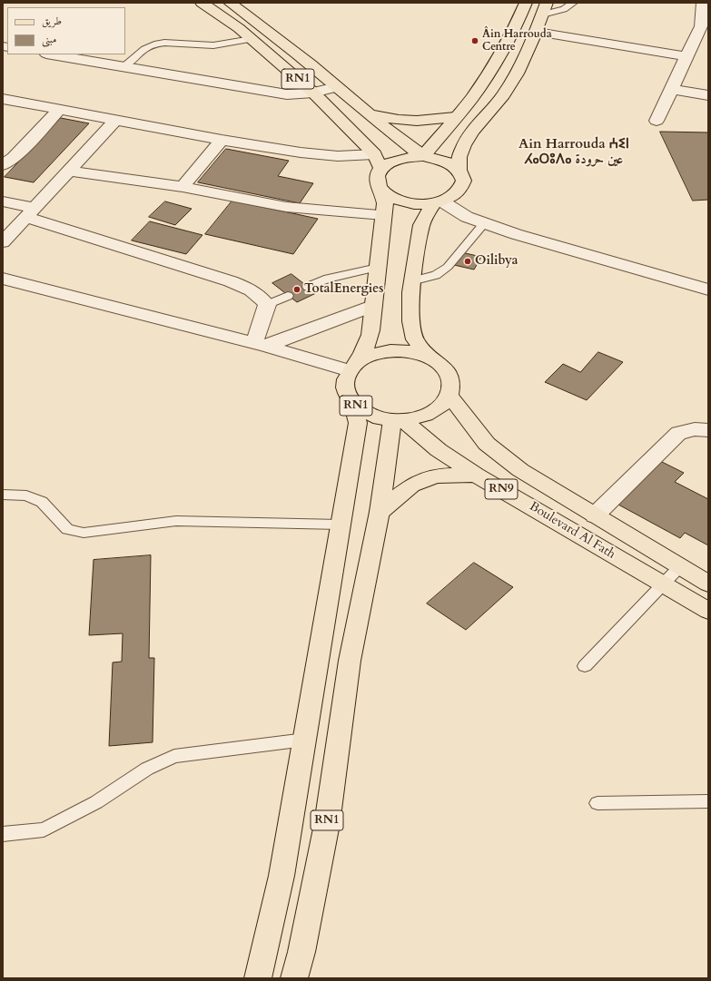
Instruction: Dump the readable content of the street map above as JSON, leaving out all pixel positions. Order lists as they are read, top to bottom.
{
  "streets": {
    "main road": ["RN1", "RN9", "Boulevard Al Fath"]
  },
  "crossings": [
    ["RN1", "Boulevard Al Fath"]
  ],
  "districts": ["Ain Harrouda ⵄⵉⵏ ⵃⴰⵔⵓⴷⴰ عين حرودة"],
  "places": ["Âin Harrouda Centre", "Oilibya", "TotalEnergies"],
  "legend": ["طريق", "مبنى"]
}
